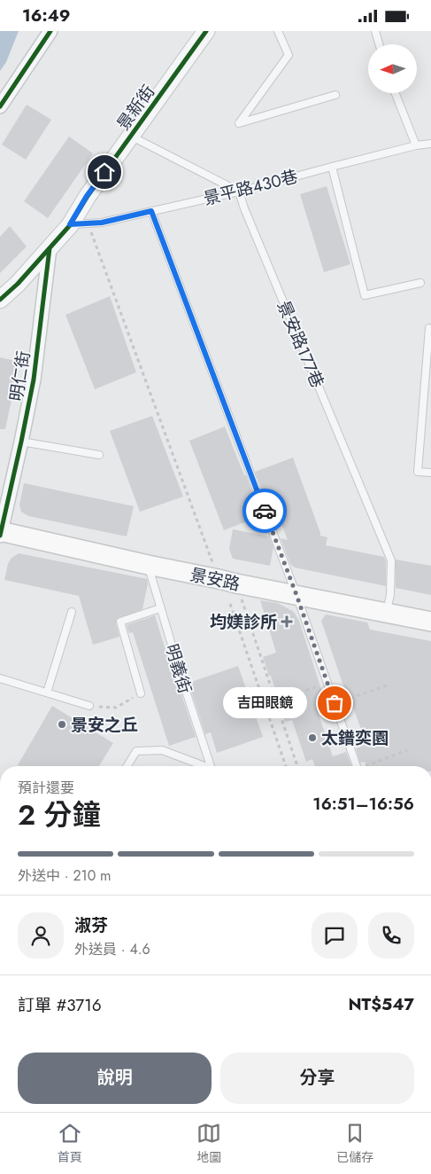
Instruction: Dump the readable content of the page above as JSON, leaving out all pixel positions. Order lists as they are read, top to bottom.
{
  "streets": {
    "main road": ["景安路"],
    "street": ["景新街", "明仁街"],
    "lane": ["景平路430巷", "景安路177巷", "明義街"]
  },
  "crossings": [
    ["景新街", "景平路430巷"],
    ["景新街", "明仁街"],
    ["景平路430巷", "景安路177巷"],
    ["景安路177巷", "景安路"],
    ["明仁街", "景安路"],
    ["景安路", "明義街"]
  ],
  "places": {
    "health": ["均媄診所"],
    "other": ["吉田眼鏡", "景安之丘", "太鐠奕園"]
  },
  "north": "left",
  "page": {
    "status": "16:49",
    "bubble": "吉田眼鏡",
    "heading": ["2 分鐘", "預計還要", "16:51–16:56"],
    "panel": [
      "淑芬",
      "外送員 · 4.6",
      "訂單 #3716",
      "NT$547"
    ],
    "bar": "外送中 · 210 m",
    "buttons": ["說明", "分享"],
    "tabs": ["首頁", "地圖", "已儲存"]
  }
}
